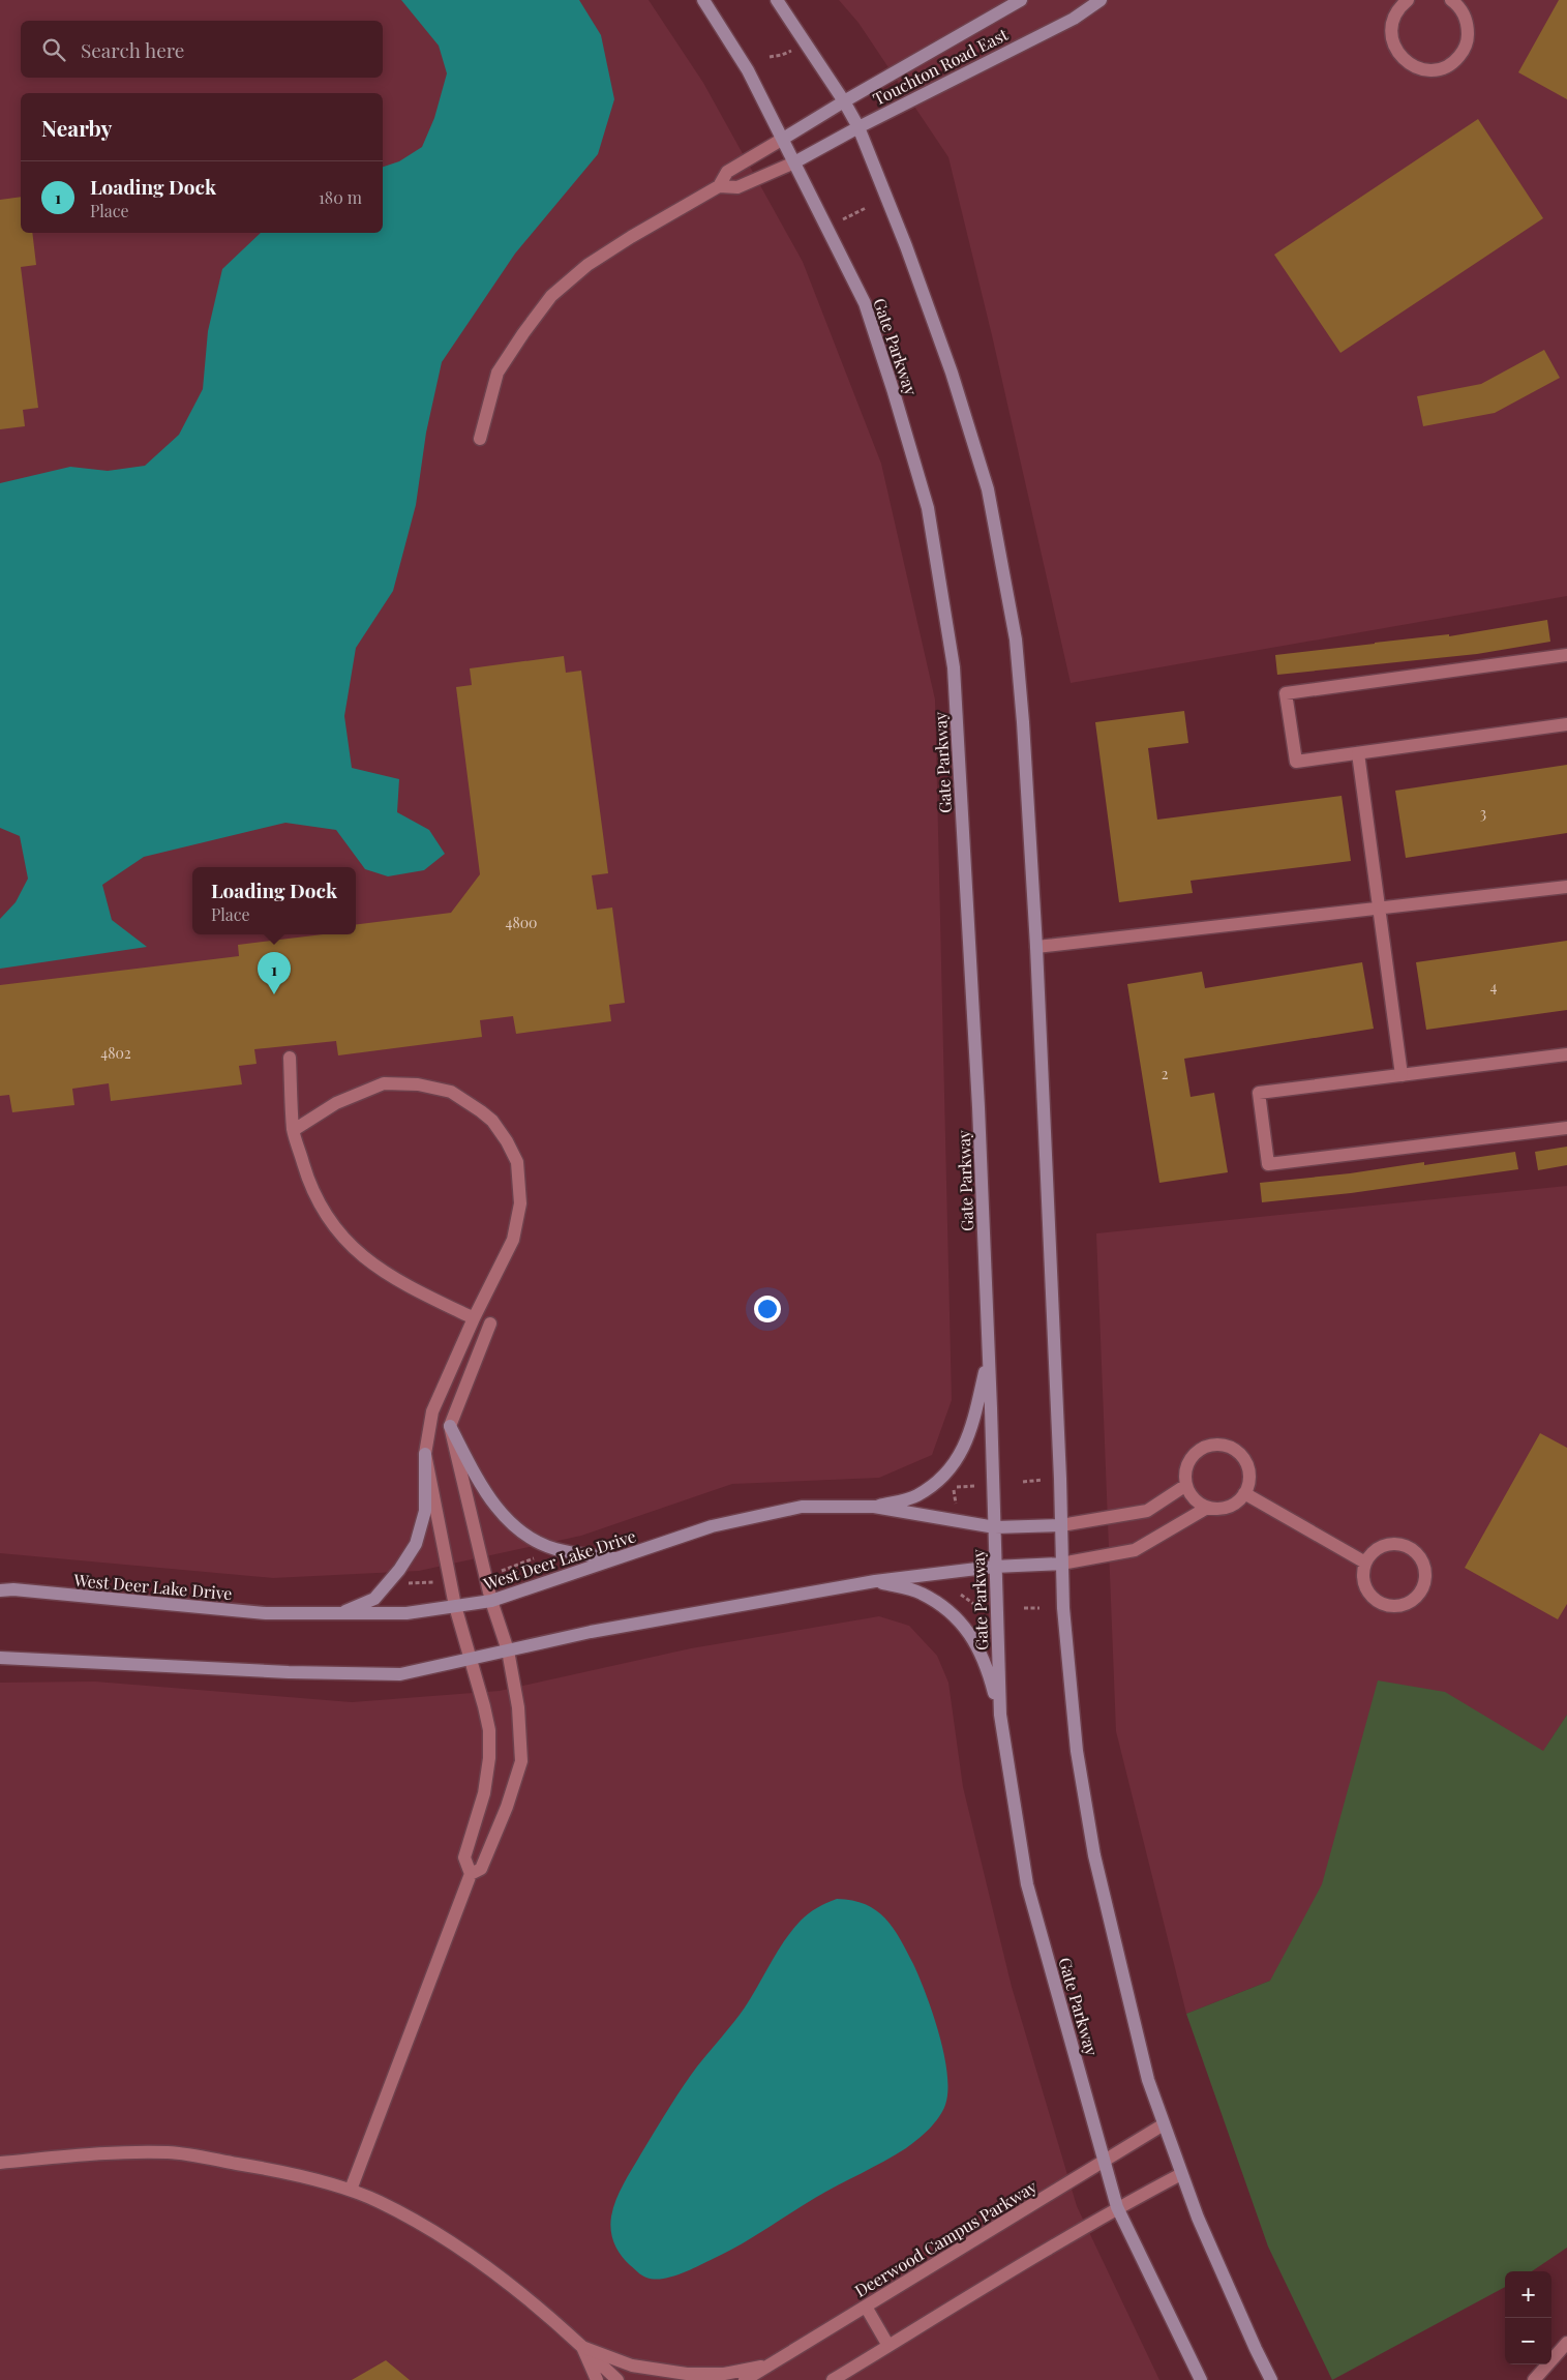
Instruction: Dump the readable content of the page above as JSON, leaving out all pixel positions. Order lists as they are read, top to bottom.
{
  "streets": {
    "main road": ["Touchton Road East", "Gate Parkway", "West Deer Lake Drive"],
    "street": ["Deerwood Campus Parkway"]
  },
  "crossings": [
    ["Touchton Road East", "Gate Parkway"],
    ["Gate Parkway", "West Deer Lake Drive"],
    ["Gate Parkway", "Deerwood Campus Parkway"]
  ],
  "house_numbers": [
    "3",
    "4800",
    "4",
    "4802",
    "2"
  ],
  "page": {
    "search": "Search here",
    "heading": "Nearby",
    "list": [
      {
        "mark": "1",
        "name": "Loading Dock",
        "note": "Place",
        "value": "180 m"
      }
    ],
    "popup": ["Loading Dock", "Place"],
    "pins": "1",
    "map_buttons": ["+", "−"]
  }
}
